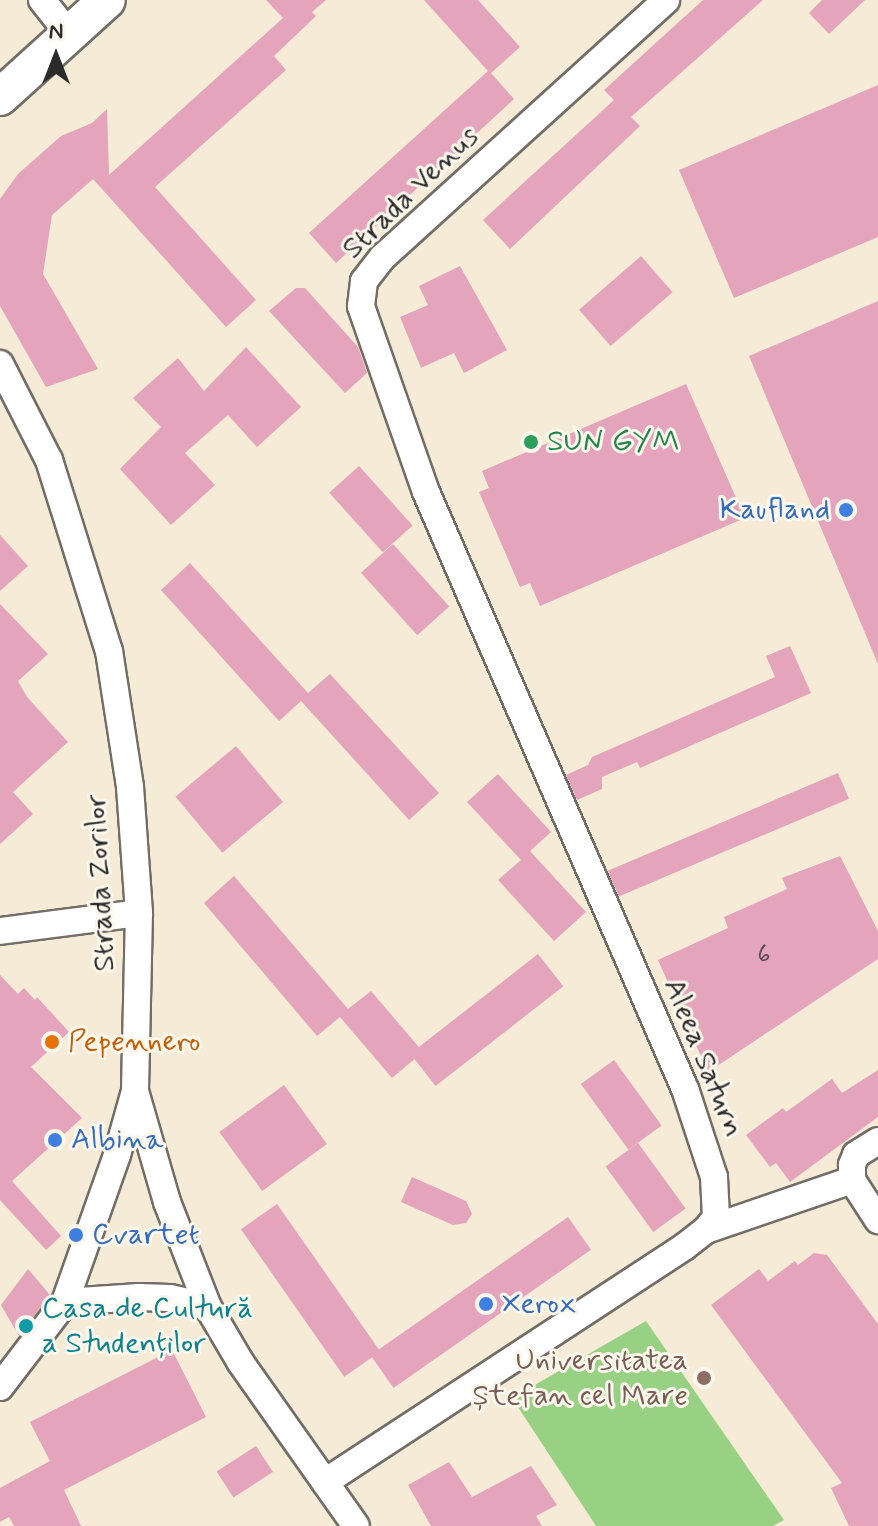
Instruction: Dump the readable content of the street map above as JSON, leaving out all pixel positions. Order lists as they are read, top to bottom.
{
  "streets": {
    "street": ["Strada Venus", "Strada Zorilor", "Aleea Saturn"]
  },
  "crossings": [
    ["Strada Venus", "Aleea Saturn"]
  ],
  "places": [
    "SUN GYM",
    "Kaufland",
    "Pepennero",
    "Albina",
    "Cvartet",
    "Xerox",
    "Casa de Cultură a Studenților",
    "Universitatea Ștefan cel Mare"
  ],
  "house_numbers": ["6"],
  "north": "top"
}
